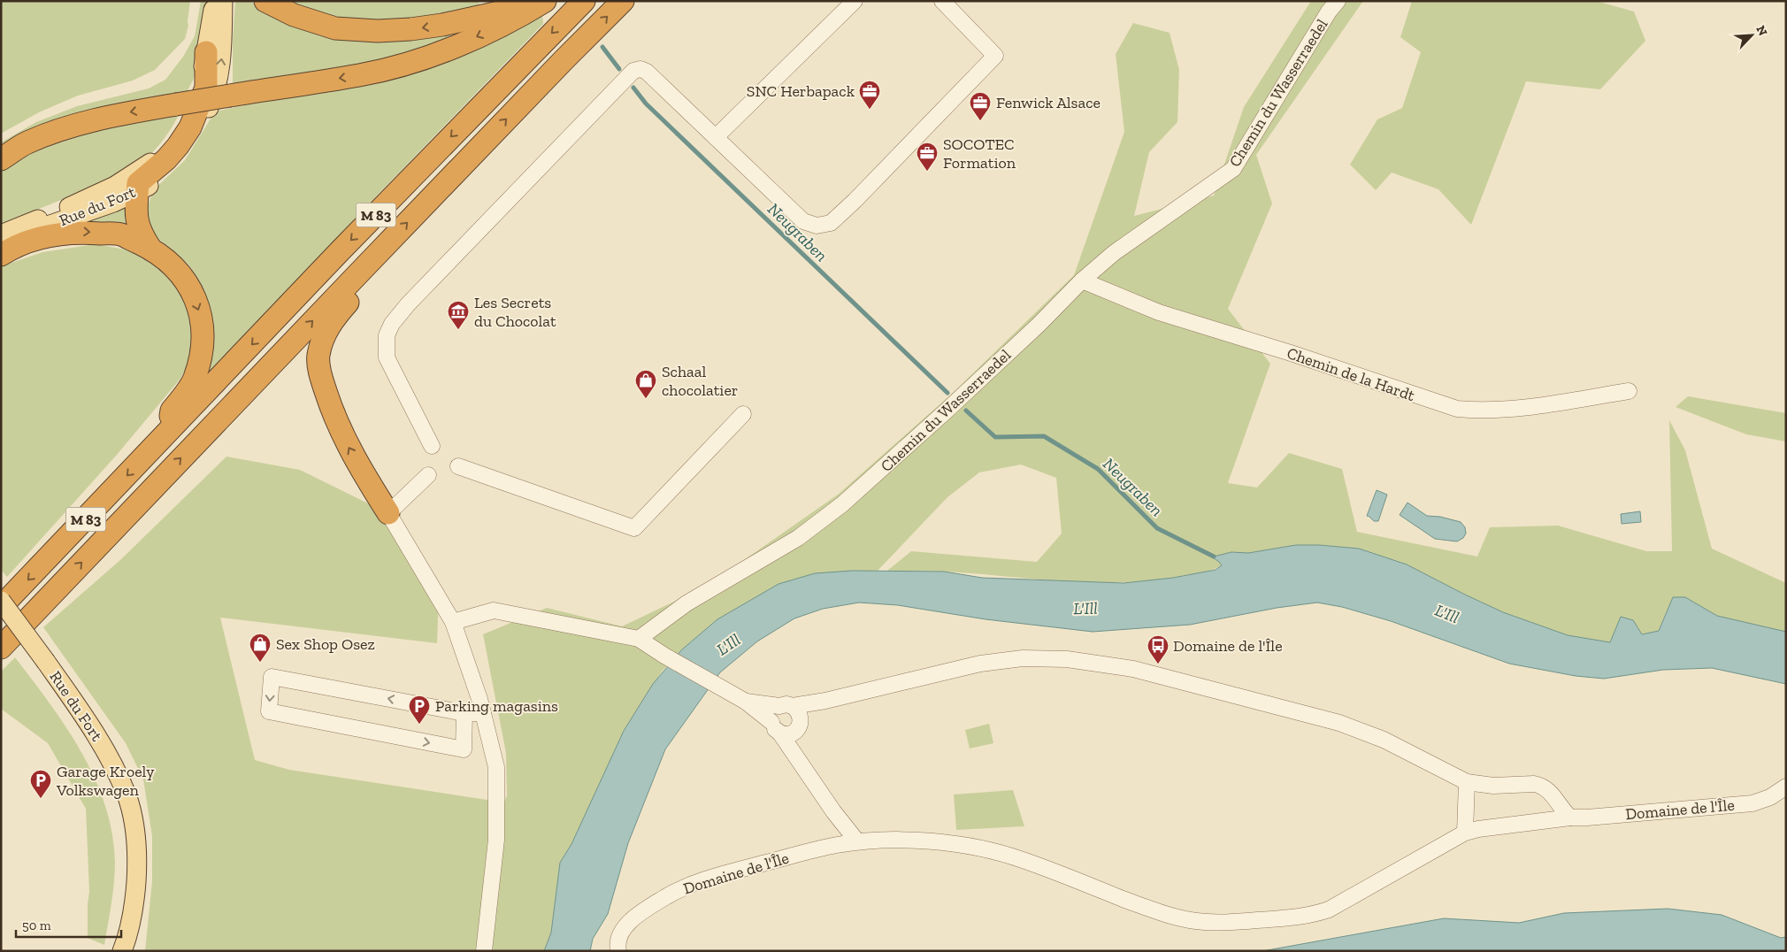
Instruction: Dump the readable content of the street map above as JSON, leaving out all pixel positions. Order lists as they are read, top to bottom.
{
  "streets": {
    "highway": ["M 83"],
    "main road": ["Rue du Fort"],
    "street": ["Chemin du Wasserraedel", "Chemin de la Hardt", "Domaine de l'Île"]
  },
  "crossings": [
    ["Chemin du Wasserraedel", "Chemin de la Hardt"]
  ],
  "water": ["Neugraben", "L'Ill"],
  "places": {
    "office": ["SNC Herbapack", "Fenwick Alsace", "SOCOTEC Formation"],
    "museum": ["Les Secrets du Chocolat"],
    "shop": ["Schaal chocolatier", "Sex Shop Osez"],
    "bus stop": ["Domaine de l'Île"],
    "parking": ["Parking magasins", "Garage Kroely Volkswagen"]
  },
  "scale_bar": "50 m",
  "north": "top right"
}
